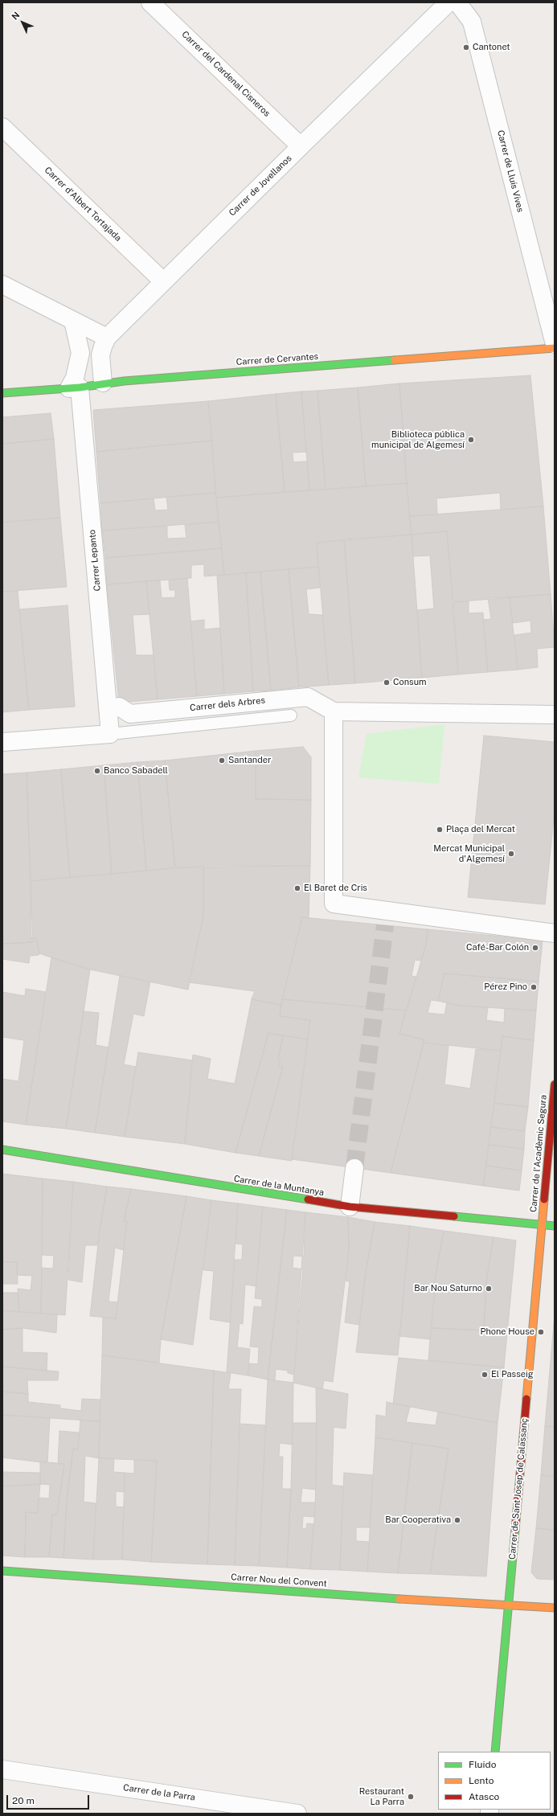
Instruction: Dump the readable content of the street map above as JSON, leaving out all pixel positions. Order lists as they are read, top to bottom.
{
  "streets": {
    "street": [
      "Carrer del Cardenal Cisneros",
      "Carrer de Lluís Vives",
      "Carrer de Jovellanos",
      "Carrer d'Albert Tortajada",
      "Carrer de Cervantes",
      "Carrer Lepanto",
      "Carrer dels Arbres",
      "Carrer de l'Acadèmic Segura",
      "Carrer de la Muntanya",
      "Carrer de Sant Josep de Calassanç",
      "Carrer Nou del Convent",
      "Carrer de la Parra"
    ]
  },
  "crossings": [
    ["Carrer del Cardenal Cisneros", "Carrer de Jovellanos"],
    ["Carrer de Jovellanos", "Carrer d'Albert Tortajada"],
    ["Carrer de Jovellanos", "Carrer de Cervantes"],
    ["Carrer de Cervantes", "Carrer Lepanto"],
    ["Carrer de l'Acadèmic Segura", "Carrer de la Muntanya"],
    ["Carrer de l'Acadèmic Segura", "Carrer de Sant Josep de Calassanç"],
    ["Carrer de la Muntanya", "Carrer de Sant Josep de Calassanç"],
    ["Carrer de Sant Josep de Calassanç", "Carrer Nou del Convent"]
  ],
  "places": [
    "Cantonet",
    "Biblioteca pública municipal de Algemesí",
    "Consum",
    "Santander",
    "Banco Sabadell",
    "Plaça del Mercat",
    "Mercat Municipal d'Algemesí",
    "El Baret de Cris",
    "Café-Bar Colón",
    "Pérez Pino",
    "Bar Nou Saturno",
    "Phone House",
    "El Passeig",
    "Bar Cooperativa",
    "Restaurant La Parra"
  ],
  "legend": ["Fluido", "Lento", "Atasco"],
  "scale_bar": "20 m",
  "north": "top left"
}
